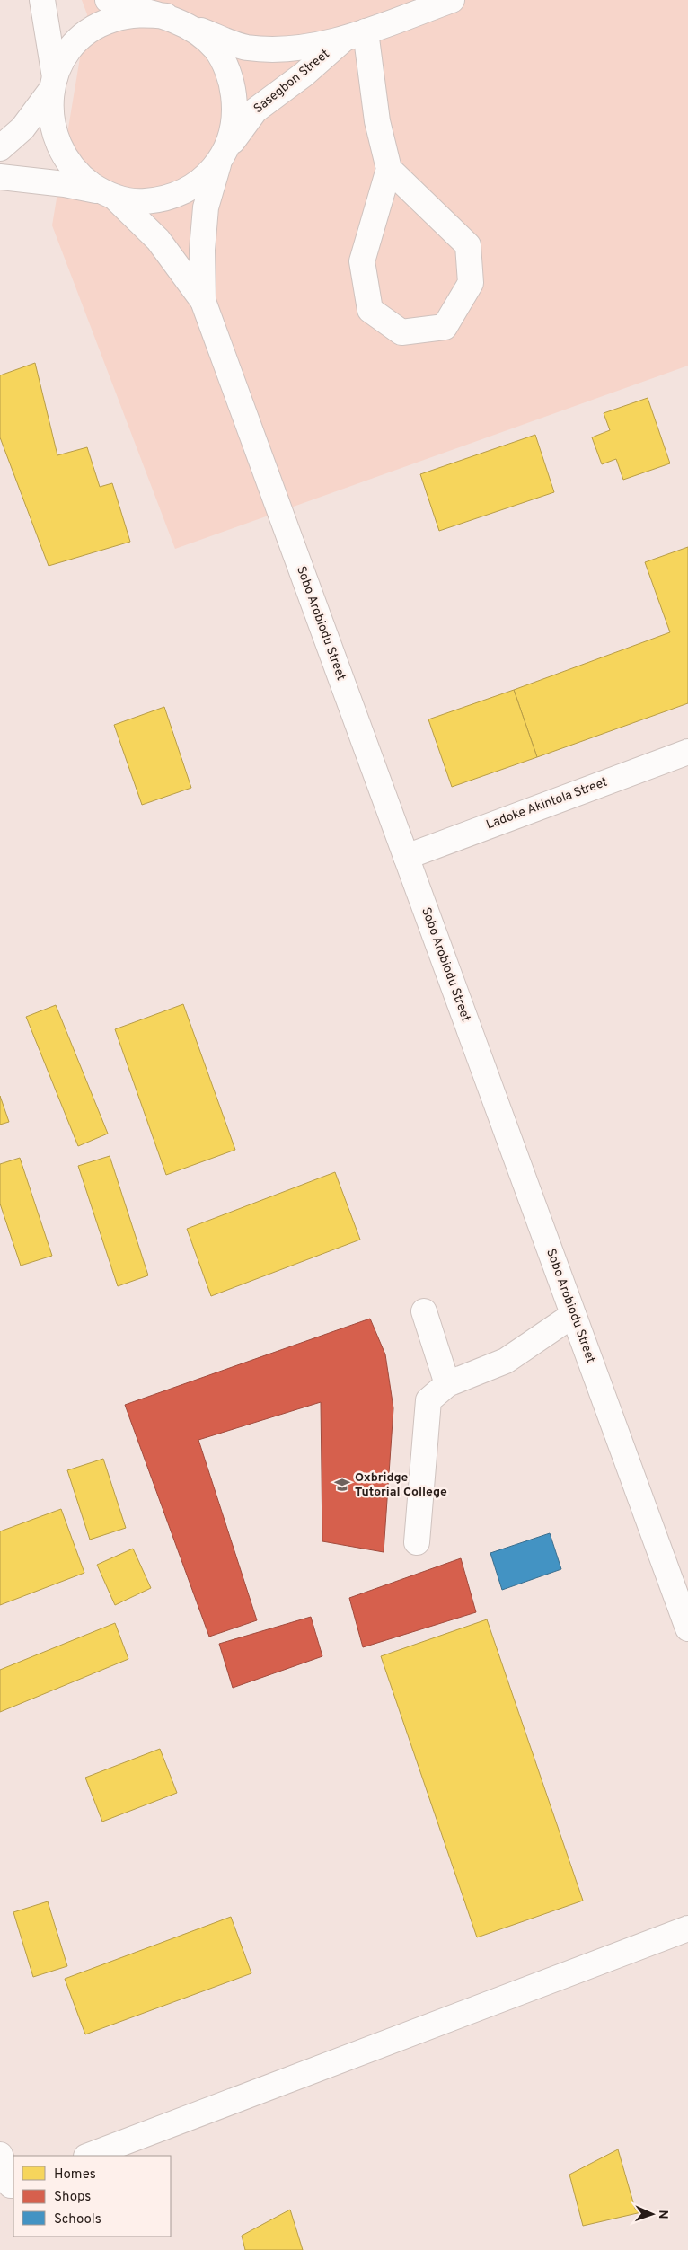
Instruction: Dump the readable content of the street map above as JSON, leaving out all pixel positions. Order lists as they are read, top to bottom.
{
  "streets": {
    "street": ["Sasegbon Street", "Sobo Arobiodu Street", "Ladoke Akintola Street"]
  },
  "crossings": [
    ["Sasegbon Street", "Sobo Arobiodu Street"],
    ["Sobo Arobiodu Street", "Ladoke Akintola Street"]
  ],
  "places": {
    "school or university": ["Oxbridge Tutorial College"]
  },
  "legend": ["Homes", "Shops", "Schools"],
  "north": "right"
}
